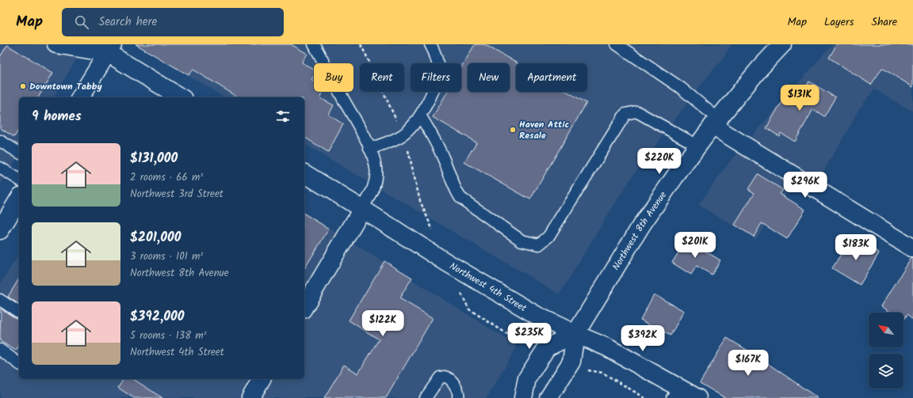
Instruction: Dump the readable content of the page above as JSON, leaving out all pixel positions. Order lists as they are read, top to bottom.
{
  "streets": {
    "street": ["Northwest 8th Avenue", "Northwest 4th Street"]
  },
  "crossings": [
    ["Northwest 8th Avenue", "Northwest 4th Street"]
  ],
  "places": ["Downtown Tabby", "Haven Attic Resale"],
  "north": "top left",
  "page": {
    "header": "Map",
    "search": "Search here",
    "nav": ["Map", "Layers", "Share"],
    "chip": [
      "Buy",
      "Rent",
      "Filters",
      "New",
      "Apartment"
    ],
    "price": [
      "$131K",
      "$220K",
      "$296K",
      "$201K",
      "$183K",
      "$122K",
      "$235K",
      "$392K",
      "$167K"
    ],
    "heading": "9 homes",
    "list": [
      {
        "name": "$131,000",
        "note": "2 rooms · 66 m² · Northwest 3rd Street"
      },
      {
        "name": "$201,000",
        "note": "3 rooms · 101 m² · Northwest 8th Avenue"
      },
      {
        "name": "$392,000",
        "note": "5 rooms · 138 m² · Northwest 4th Street"
      }
    ]
  }
}
